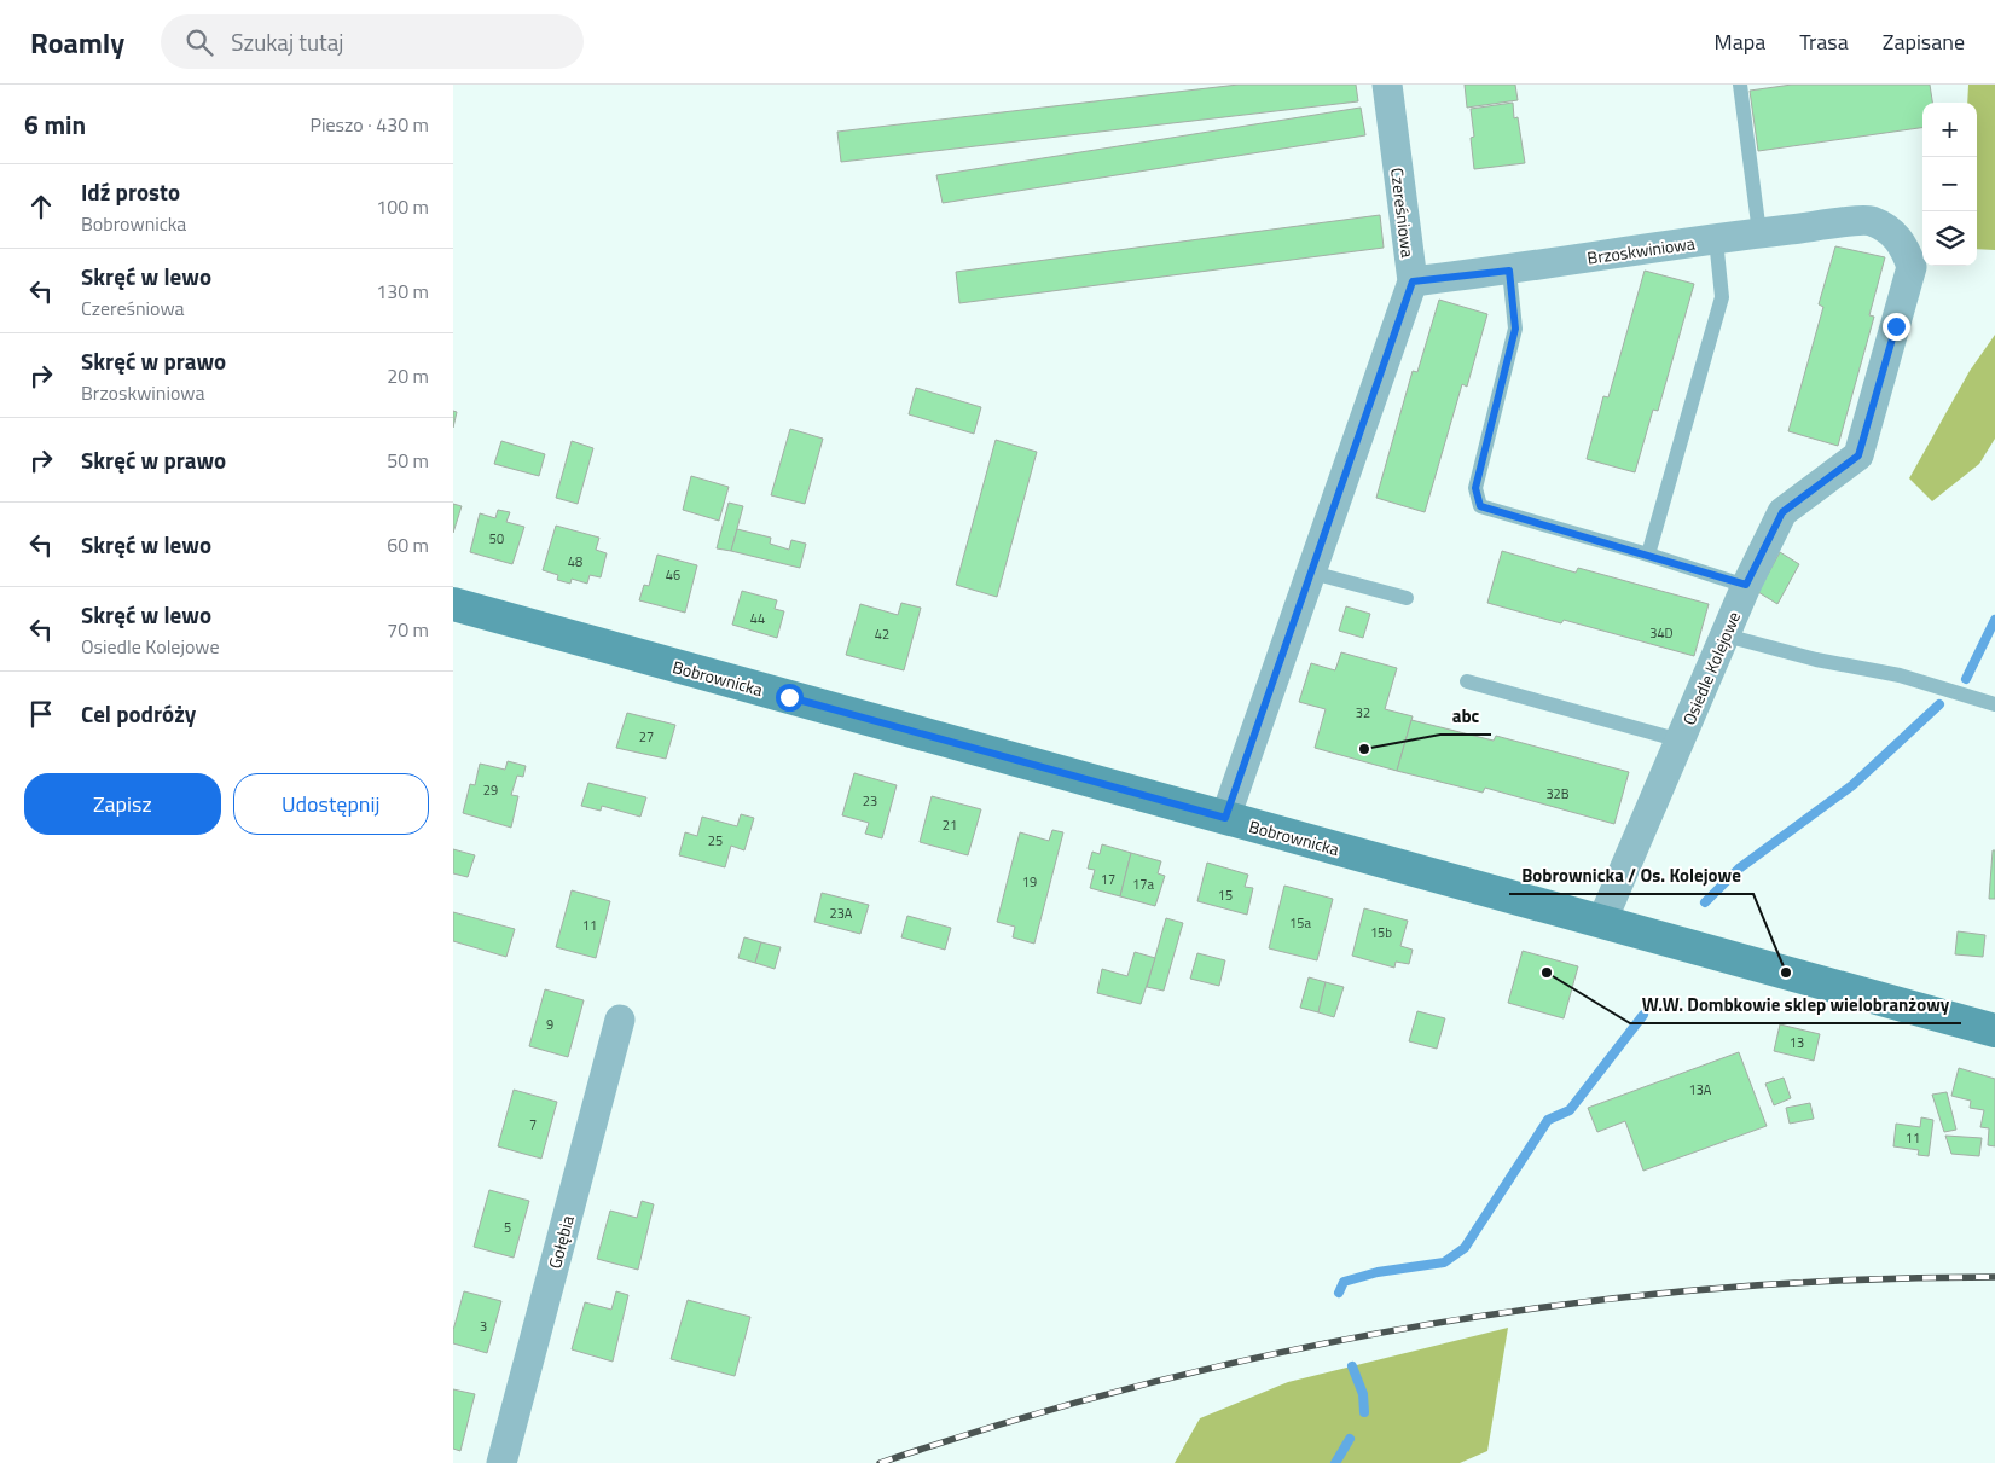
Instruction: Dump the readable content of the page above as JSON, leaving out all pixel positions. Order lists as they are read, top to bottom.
{
  "streets": {
    "street": [
      "Czereśniowa",
      "Brzoskwiniowa",
      "Osiedle Kolejowe",
      "Bobrownicka",
      "Gołębia"
    ]
  },
  "crossings": [
    ["Czereśniowa", "Brzoskwiniowa"],
    ["Czereśniowa", "Bobrownicka"],
    ["Brzoskwiniowa", "Osiedle Kolejowe"],
    ["Osiedle Kolejowe", "Bobrownicka"]
  ],
  "places": ["abc", "W.W. Dombkowie sklep wielobranżowy", "Bobrownicka / Os. Kolejowe"],
  "house_numbers": [
    "50",
    "48",
    "46",
    "44",
    "34D",
    "42",
    "32",
    "27",
    "29",
    "32B",
    "23",
    "21",
    "25",
    "17",
    "19",
    "17a",
    "15",
    "23A",
    "15a",
    "11",
    "15b",
    "9",
    "13",
    "13A",
    "7",
    "11",
    "5",
    "3"
  ],
  "page": {
    "header": "Roamly",
    "search": "Szukaj tutaj",
    "nav": ["Mapa", "Trasa", "Zapisane"],
    "heading": ["6 min", "Pieszo · 430 m"],
    "map_buttons": ["+", "−"],
    "list": [
      ["Idź prosto", "Bobrownicka", "100 m"],
      ["Skręć w lewo", "Czereśniowa", "130 m"],
      ["Skręć w prawo", "Brzoskwiniowa", "20 m"],
      ["Skręć w prawo", "50 m"],
      ["Skręć w lewo", "60 m"],
      ["Skręć w lewo", "Osiedle Kolejowe", "70 m"],
      "Cel podróży"
    ],
    "buttons": ["Zapisz", "Udostępnij"]
  }
}
